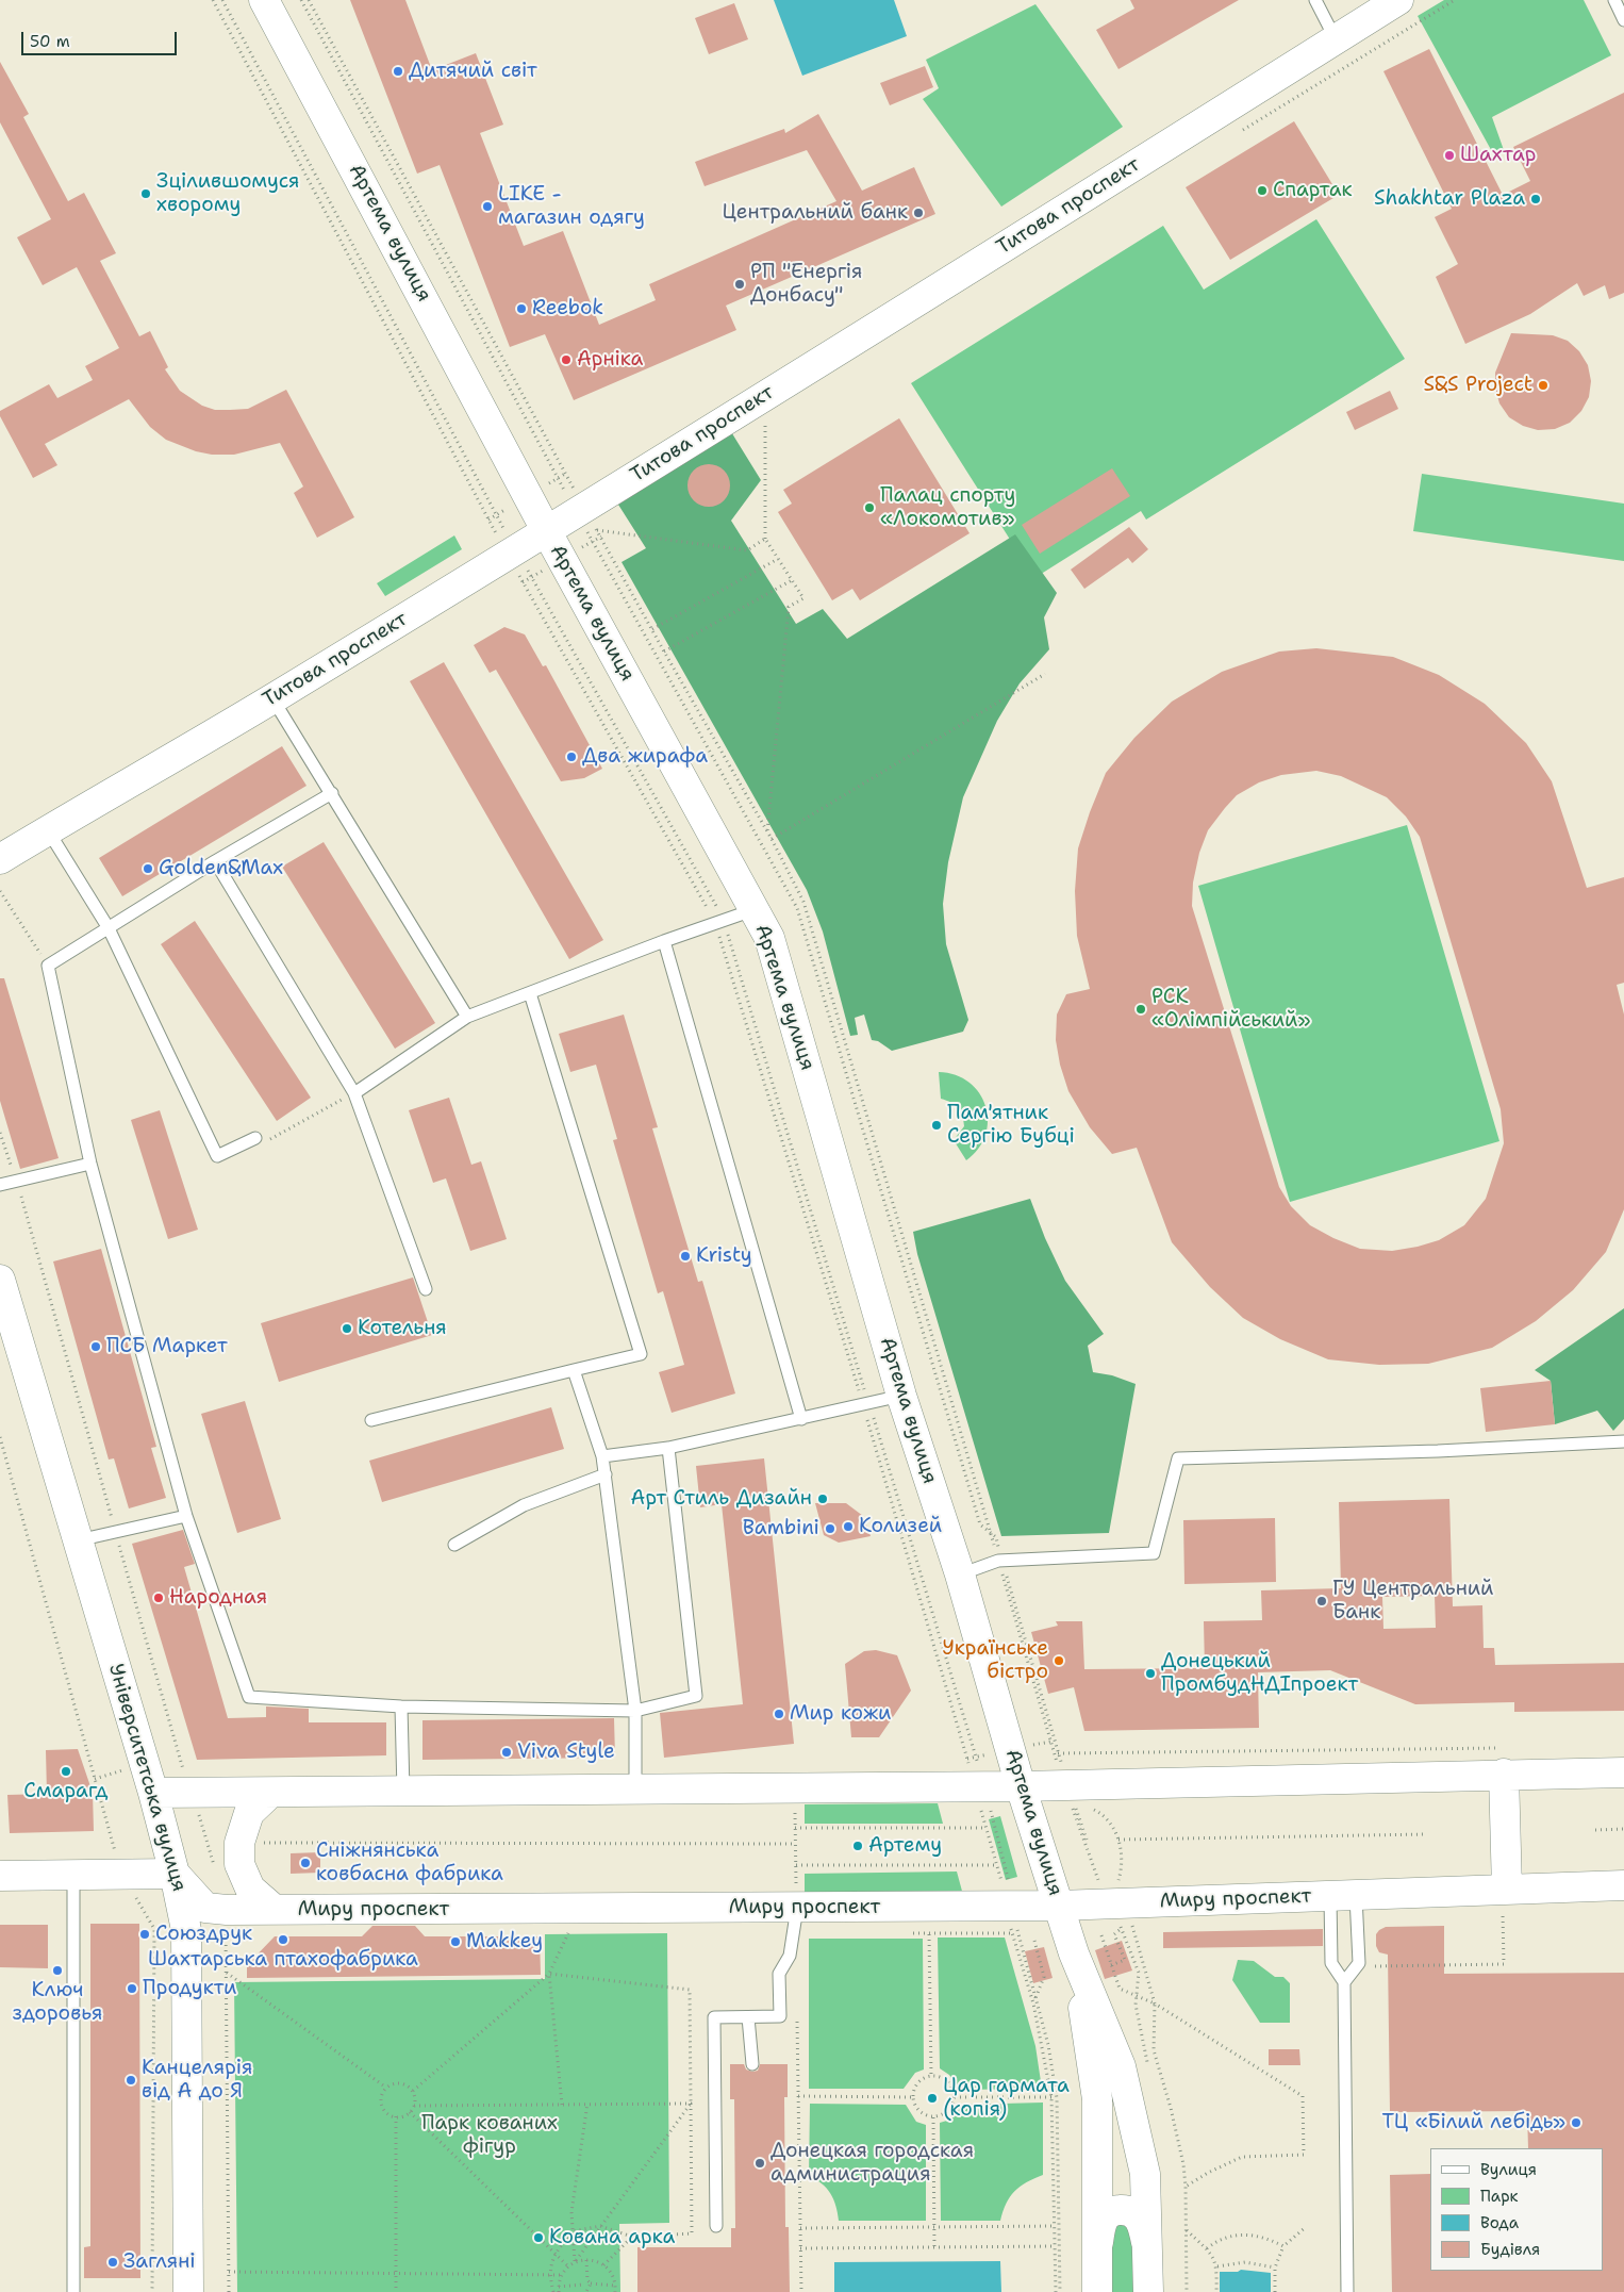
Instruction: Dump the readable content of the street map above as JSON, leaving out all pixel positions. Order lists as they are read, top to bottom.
{
  "streets": {
    "main road": [
      "Титова проспект",
      "Артема вулиця",
      "Університетська вулиця",
      "Миру проспект"
    ]
  },
  "crossings": [
    ["Титова проспект", "Артема вулиця"],
    ["Артема вулиця", "Миру проспект"],
    ["Університетська вулиця", "Миру проспект"]
  ],
  "parks": ["Парк кованих фігур"],
  "places": [
    "Дитячий світ",
    "Шахтар",
    "Спартак",
    "Зцілившомуся хворому",
    "Shakhtar Plaza",
    "LIKE - магазин одягу",
    "Центральний банк",
    "РП \"Енергія Донбасу\"",
    "Reebok",
    "Арніка",
    "S&S Project",
    "Палац спорту «Локомотив»",
    "Два жирафа",
    "Golden&Max",
    "РСК «Олімпійський»",
    "Пам'ятник Сергію Бубці",
    "Kristy",
    "Котельня",
    "ПСБ Маркет",
    "Арт Стиль Дизайн",
    "Колизей",
    "Bambini",
    "Народная",
    "ГУ Центральний Банк",
    "Українське бістро",
    "Донецький ПромбудНДІпроект",
    "Мир кожи",
    "Viva Style",
    "Смарагд",
    "Артему",
    "Сніжнянська ковбасна фабрика",
    "Союздрук",
    "Шахтарська птахофабрика",
    "Makkey",
    "Ключ здоровья",
    "Продукти",
    "Канцелярія від А до Я",
    "Цар гармата (копія)",
    "ТЦ «Білий лебідь»",
    "Донецкая городская администрация",
    "Кована арка",
    "Загляні"
  ],
  "legend": [
    "Вулиця",
    "Парк",
    "Вода",
    "Будівля"
  ],
  "scale_bar": "50 m"
}
